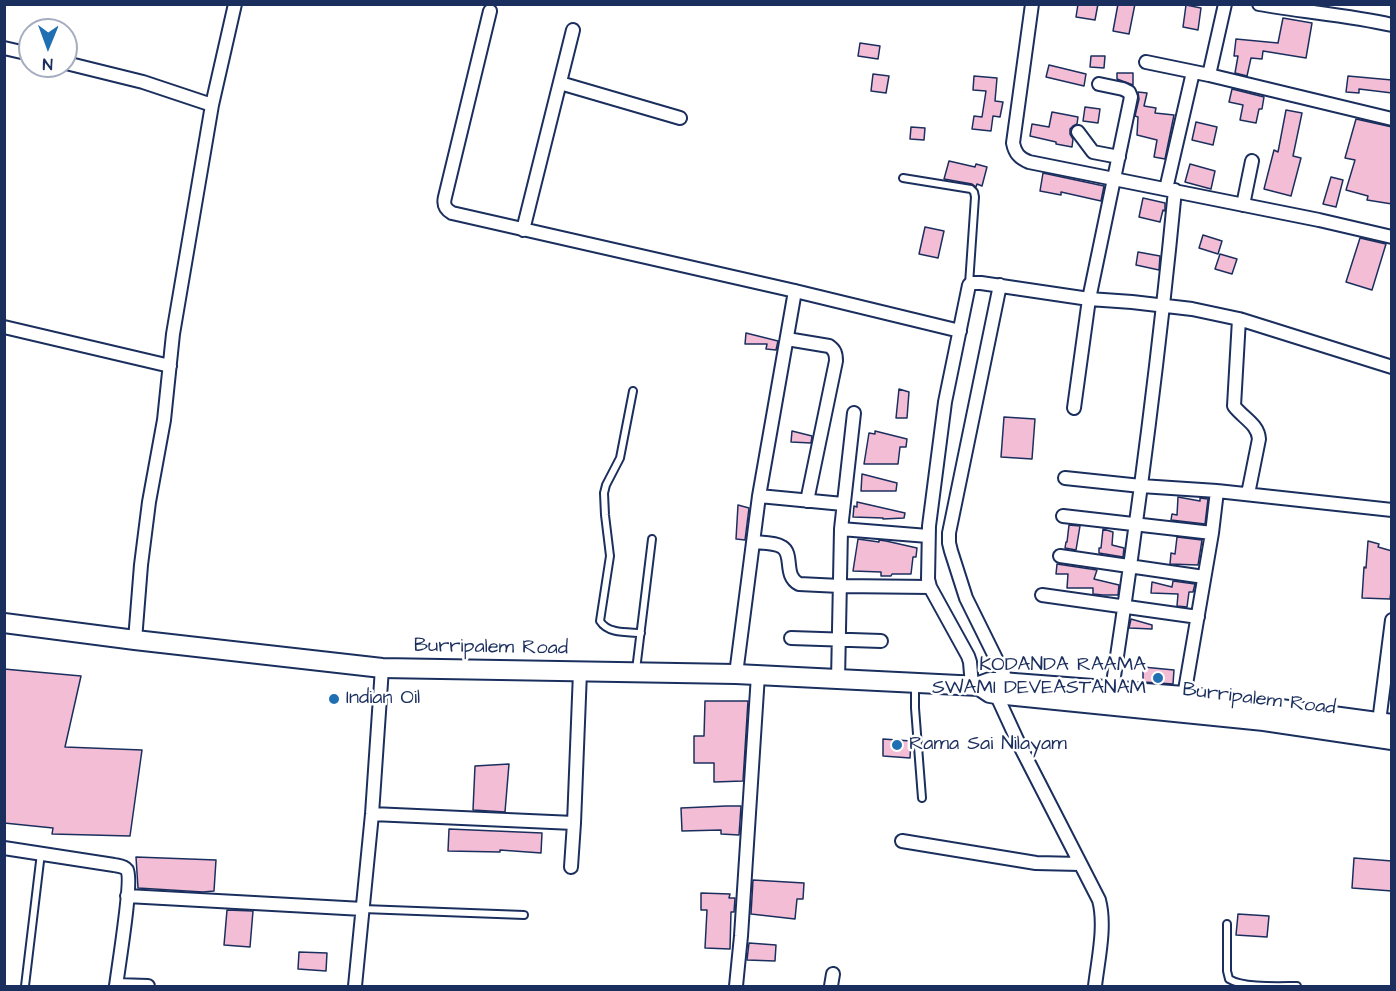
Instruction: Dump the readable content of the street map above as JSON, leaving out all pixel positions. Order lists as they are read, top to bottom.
{
  "streets": {
    "main road": ["Burripalem Road"]
  },
  "places": ["KODANDA RAAMA SWAMI DEVEASTANAM", "Indian Oil", "Rama Sai Nilayam"],
  "north": "bottom"
}
